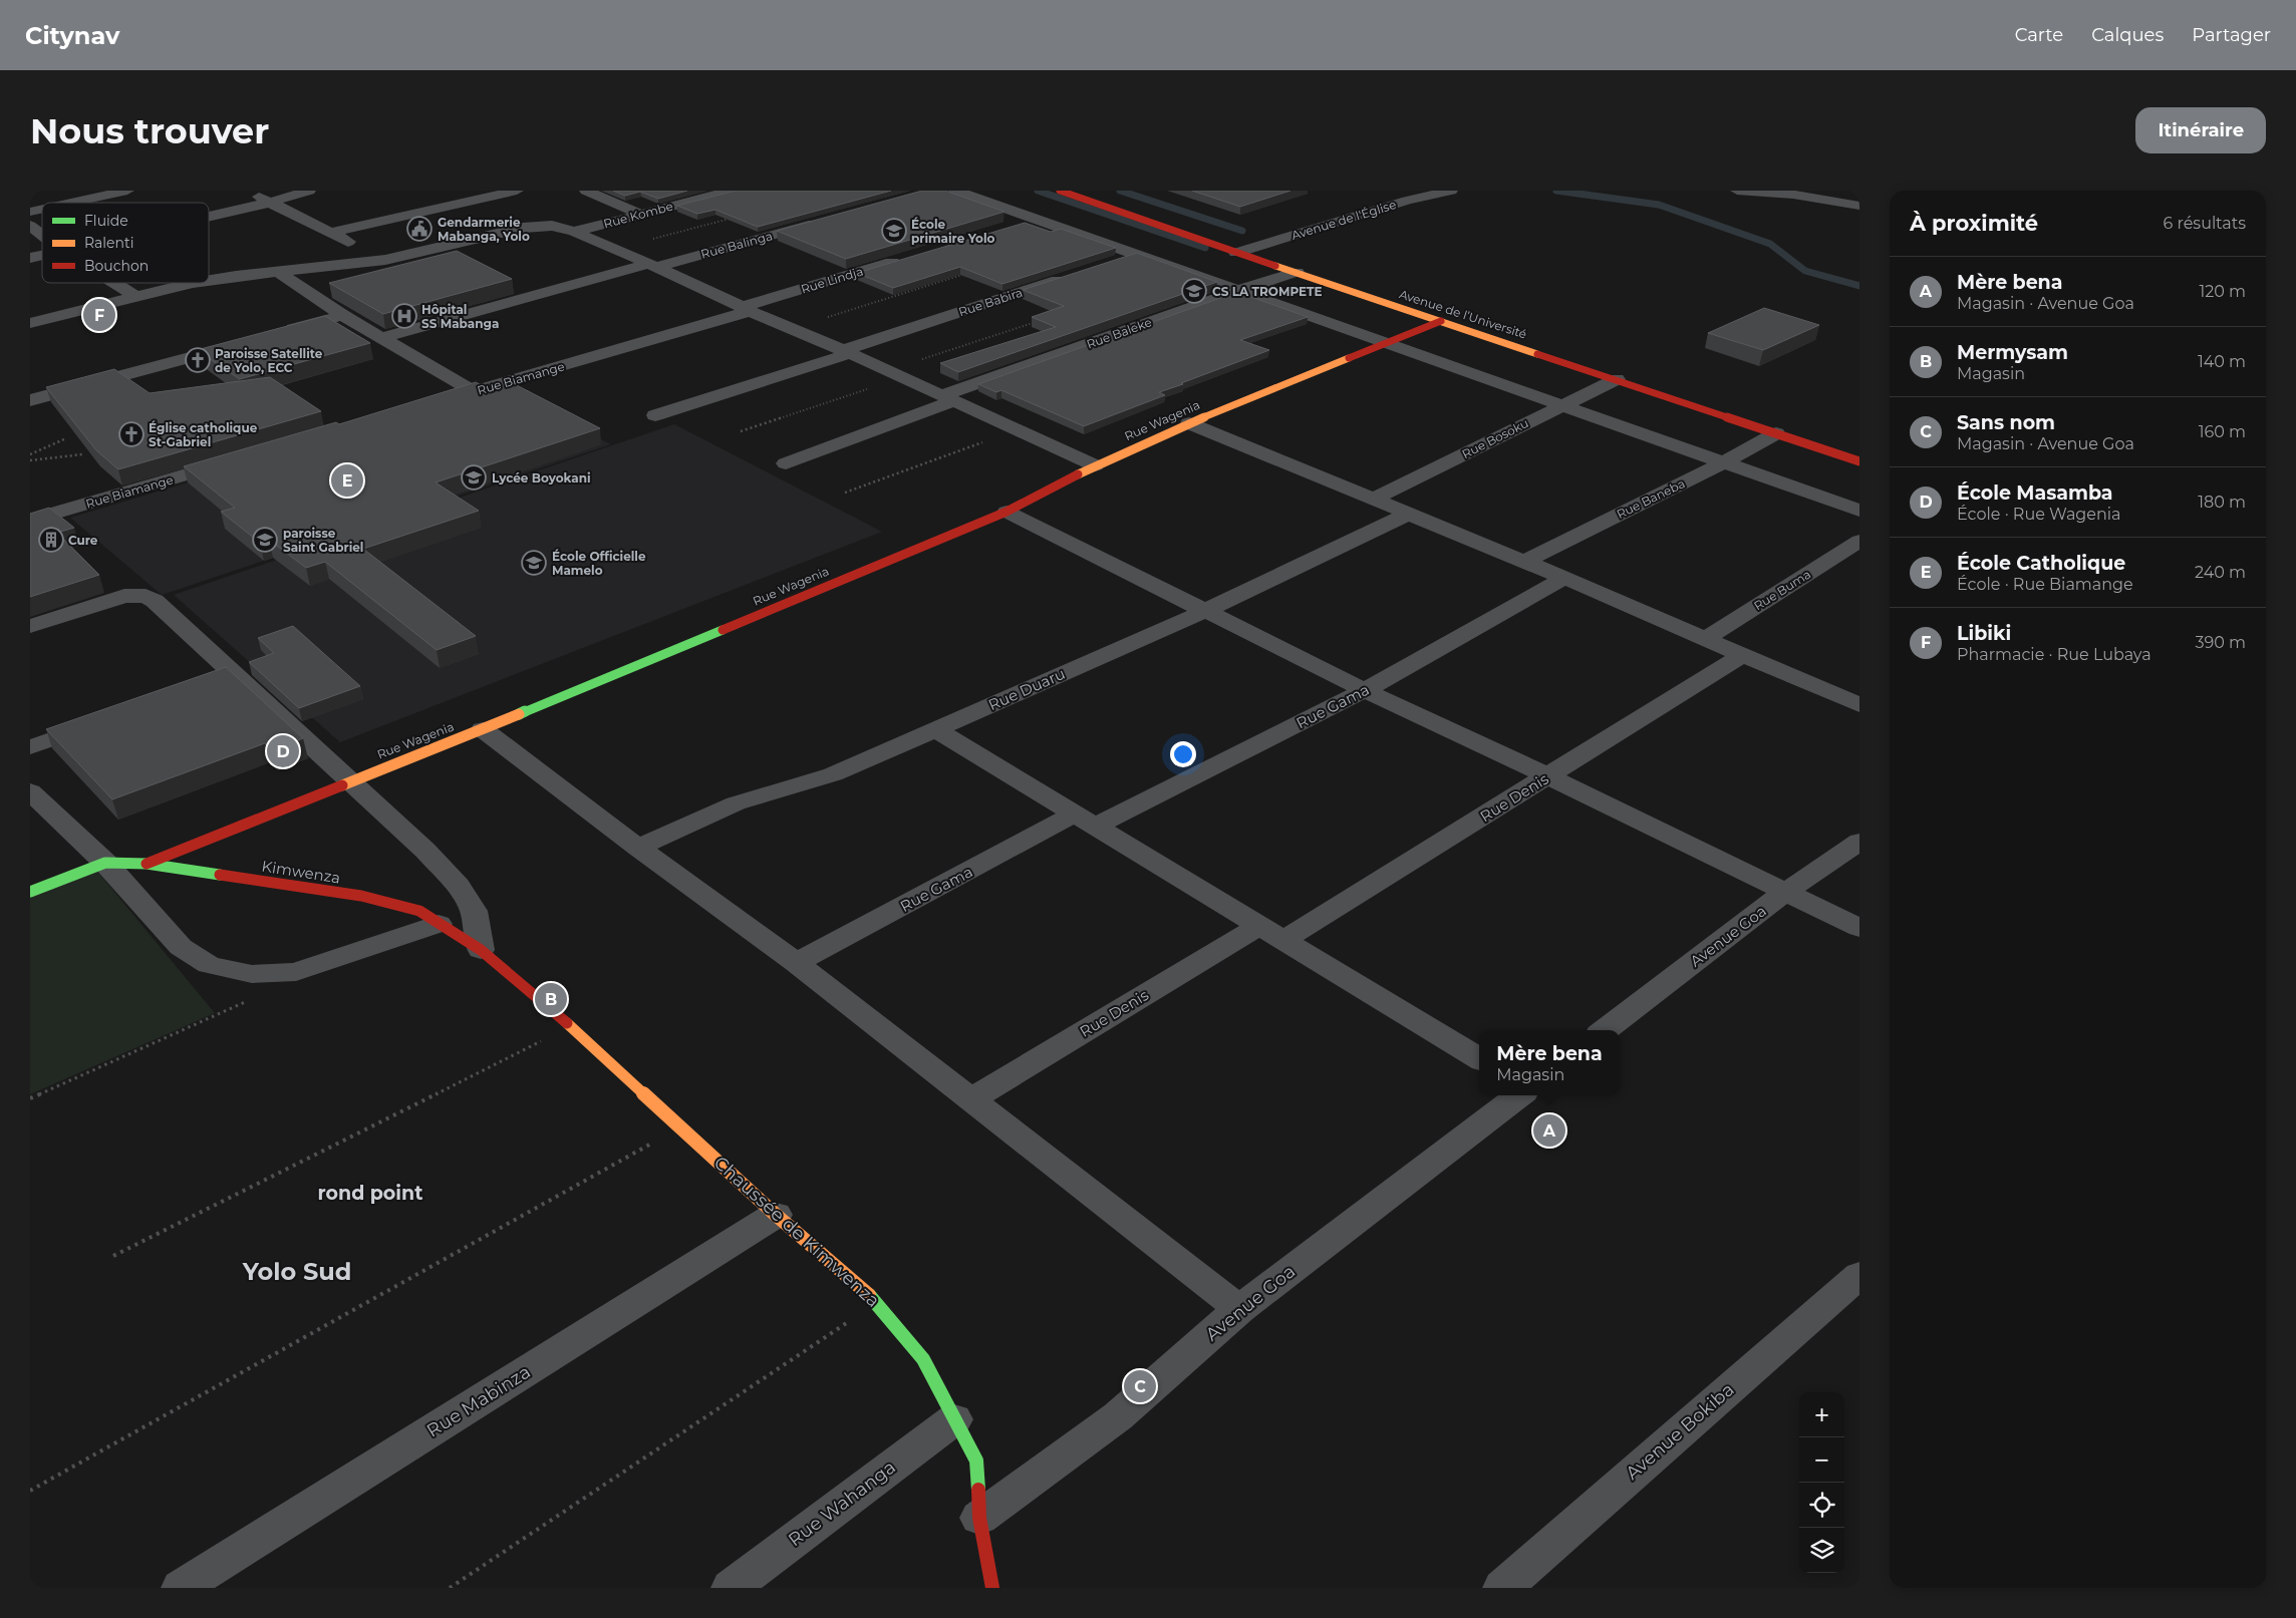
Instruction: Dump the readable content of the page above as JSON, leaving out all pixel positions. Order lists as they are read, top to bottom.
{
  "streets": {
    "street": [
      "Rue Kombe",
      "Avenue de l'Église",
      "Rue Balinga",
      "Rue Lindja",
      "Rue Babira",
      "Avenue de l’Université",
      "Rue Baleke",
      "Rue Biamange",
      "Rue Wagenia",
      "Rue Bosoku",
      "Rue Baneba",
      "Rue Buma",
      "Rue Duaru",
      "Rue Gama",
      "Rue Denis",
      "Kimwenza",
      "Avenue Goa",
      "Chaussée de Kimwenza",
      "Rue Mabinza",
      "Avenue Bokiba",
      "Rue Wahanga"
    ]
  },
  "crossings": [
    ["Avenue de l'Église", "Avenue de l’Université"],
    ["Rue Lindja", "Rue Biamange"],
    ["Avenue de l’Université", "Rue Baleke"],
    ["Avenue de l’Université", "Rue Wagenia"],
    ["Avenue de l’Université", "Rue Bosoku"],
    ["Avenue de l’Université", "Rue Baneba"],
    ["Rue Wagenia", "Kimwenza"],
    ["Kimwenza", "Chaussée de Kimwenza"],
    ["Avenue Goa", "Chaussée de Kimwenza"],
    ["Chaussée de Kimwenza", "Rue Mabinza"],
    ["Chaussée de Kimwenza", "Rue Wahanga"]
  ],
  "districts": ["rond point", "Yolo Sud"],
  "places": {
    "public building": ["Gendarmerie Mabanga, Yolo"],
    "school or university": [
      "École primaire Yolo",
      "CS LA TROMPETE",
      "Lycée Boyokani",
      "paroisse Saint Gabriel",
      "École Officielle Mamelo"
    ],
    "hospital": ["Hôpital SS Mabanga"],
    "church": ["Paroisse Satellite de Yolo, ECC", "Église catholique St-Gabriel"],
    "building": ["Cure"]
  },
  "legend": ["Fluide", "Ralenti", "Bouchon"],
  "page": {
    "header": "Citynav",
    "nav": ["Carte", "Calques", "Partager"],
    "buttons": "Itinéraire",
    "title": "Nous trouver",
    "heading": ["À proximité", "6 résultats"],
    "list": [
      {
        "mark": "A",
        "name": "Mère bena",
        "note": "Magasin · Avenue Goa",
        "value": "120 m"
      },
      {
        "mark": "B",
        "name": "Mermysam",
        "note": "Magasin",
        "value": "140 m"
      },
      {
        "mark": "C",
        "name": "Sans nom",
        "note": "Magasin · Avenue Goa",
        "value": "160 m"
      },
      {
        "mark": "D",
        "name": "École Masamba",
        "note": "École · Rue Wagenia",
        "value": "180 m"
      },
      {
        "mark": "E",
        "name": "École Catholique",
        "note": "École · Rue Biamange",
        "value": "240 m"
      },
      {
        "mark": "F",
        "name": "Libiki",
        "note": "Pharmacie · Rue Lubaya",
        "value": "390 m"
      }
    ],
    "pins": [
      "F",
      "E",
      "D",
      "B",
      "A",
      "C"
    ],
    "popup": ["Mère bena", "Magasin"],
    "map_buttons": ["+", "−"]
  }
}
